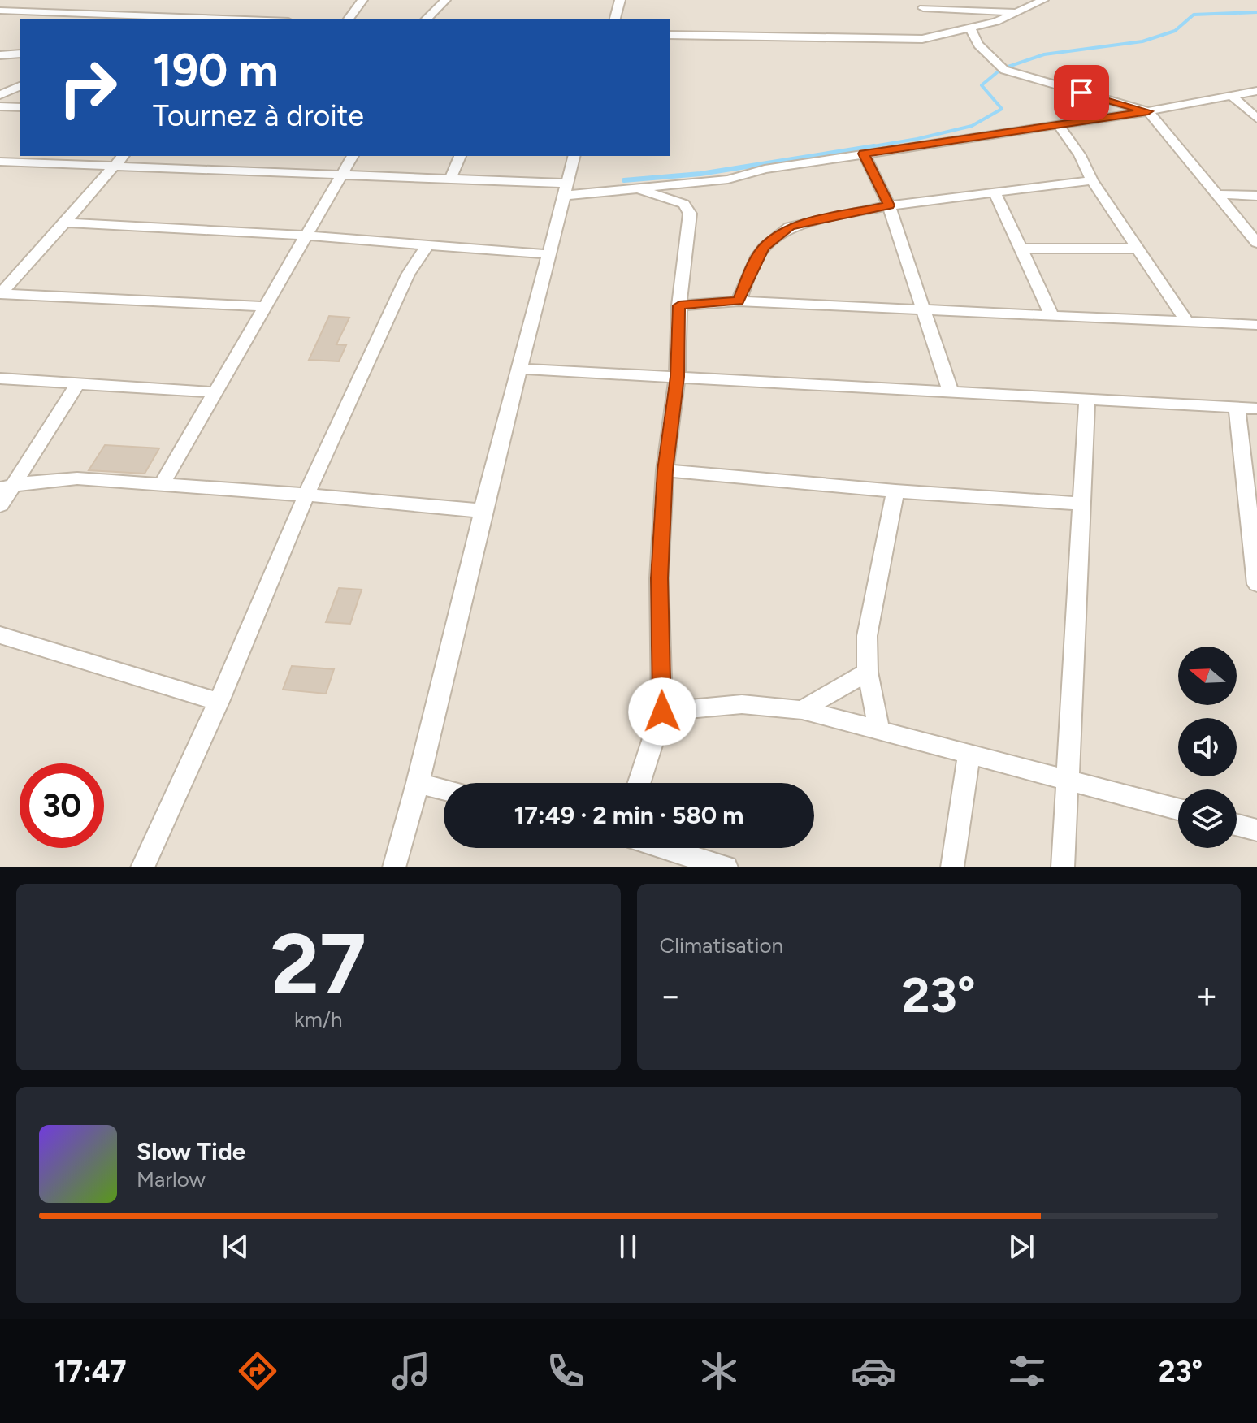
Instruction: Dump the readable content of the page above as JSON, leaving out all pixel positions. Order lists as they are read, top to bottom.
{
  "north": "left",
  "page": {
    "turn": ["190 m", "Tournez à droite"],
    "limit": "30",
    "trip": "17:49 · 2 min · 580 m",
    "tile": [
      ["27", "km/h"],
      "Climatisation"
    ],
    "heat": ["−", "23°", "+"],
    "song": ["Slow Tide", "Marlow"],
    "tabs": ["17:47", "23°"]
  }
}
